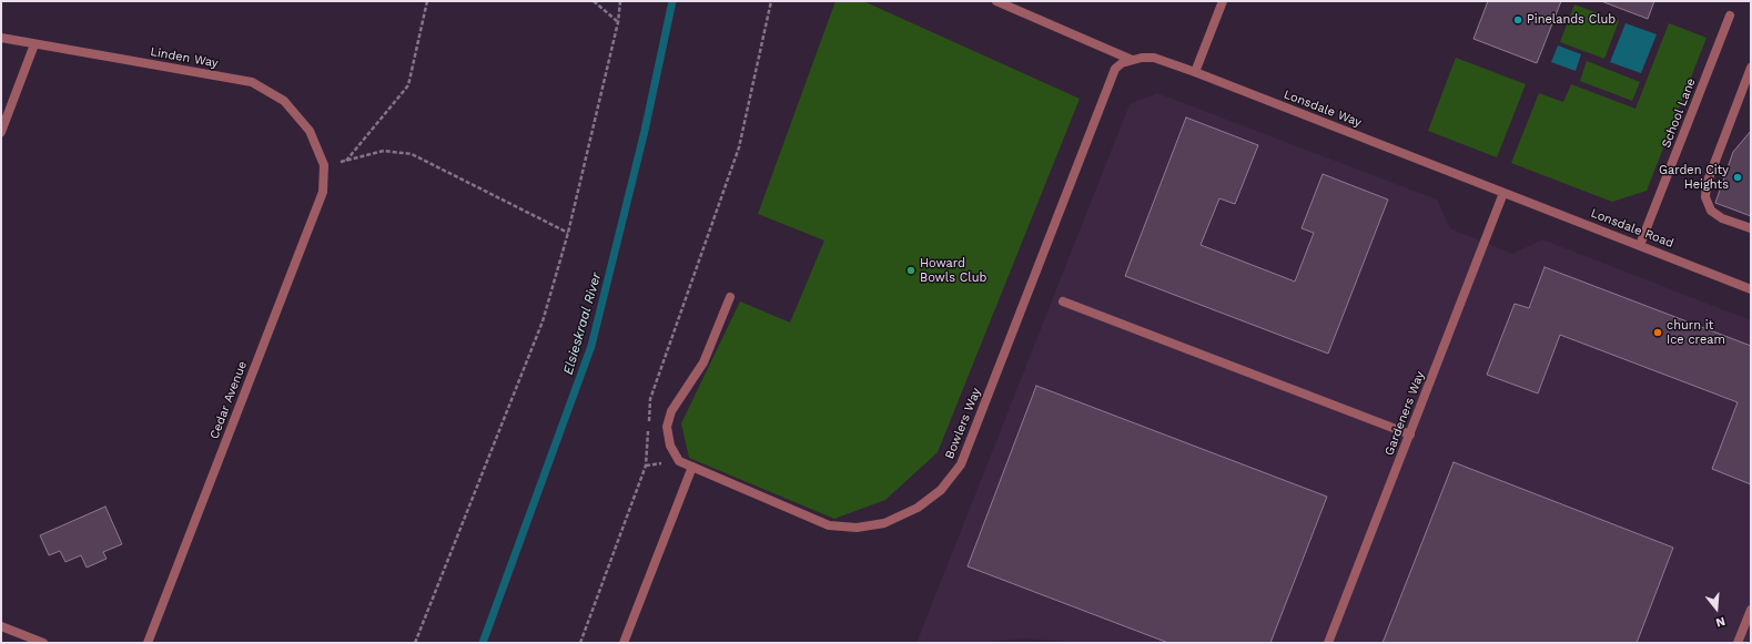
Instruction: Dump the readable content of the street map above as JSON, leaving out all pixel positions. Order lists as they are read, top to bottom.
{
  "streets": {
    "street": [
      "Linden Way",
      "Lonsdale Way",
      "School Lane",
      "Lonsdale Road",
      "Cedar Avenue",
      "Gardeners Way",
      "Bowlers Way"
    ]
  },
  "crossings": [
    ["Linden Way", "Cedar Avenue"],
    ["Lonsdale Way", "Lonsdale Road"],
    ["Lonsdale Way", "Gardeners Way"],
    ["Lonsdale Way", "Bowlers Way"],
    ["School Lane", "Lonsdale Road"],
    ["Lonsdale Road", "Gardeners Way"]
  ],
  "water": ["Elsieskraal River"],
  "places": [
    "Pinelands Club",
    "Garden City Heights",
    "Howard Bowls Club",
    "churn it Ice cream"
  ],
  "north": "bottom"
}
